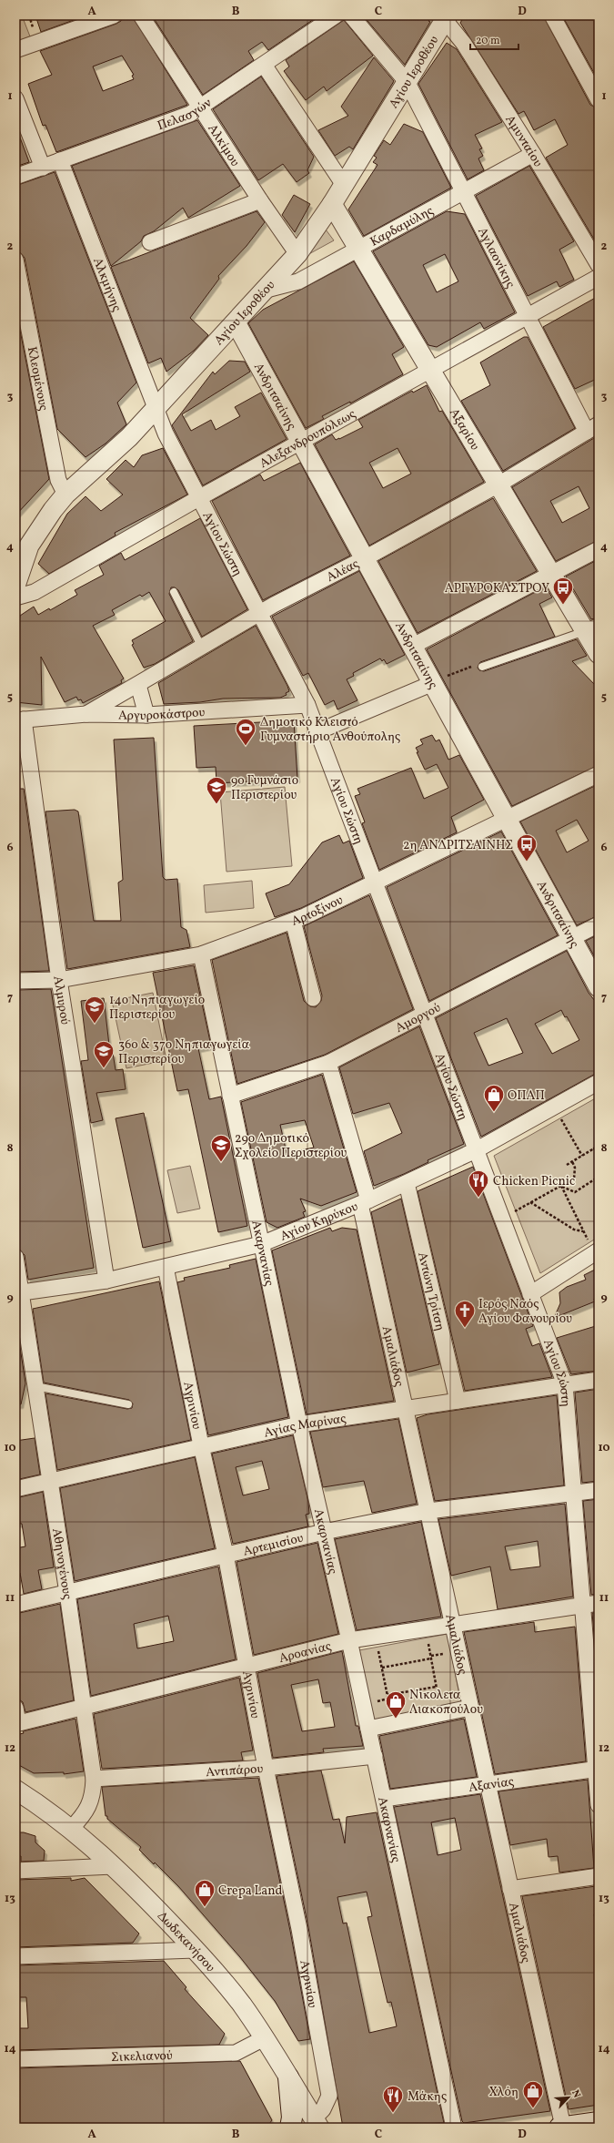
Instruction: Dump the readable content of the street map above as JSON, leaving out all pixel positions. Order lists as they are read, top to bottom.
{
  "streets": {
    "street": [
      "Αγίου Ιεροθέου",
      "Πελασγών",
      "Αμυνταίου",
      "Αλκίμου",
      "Καρδαμύλης",
      "Αγλαονίκης",
      "Αλκμήνης",
      "Κλεομένους",
      "Ανδριτσαίνης",
      "Αξαρίου",
      "Αλεξανδρουπόλεως",
      "Αγίου Σώστη",
      "Αλέας",
      "Αργυροκάστρου",
      "Αρτοξίνου",
      "Αλμυρού",
      "Αμοργού",
      "Αγίου Κηρύκου",
      "Ακαρνανίας",
      "Αντώνη Τρίτση",
      "Αμαλιάδος",
      "Αγρινίου",
      "Αγίας Μαρίνας",
      "Αρτεμισίου",
      "Αθηνογένους",
      "Αροανίας",
      "Αντιπάρου",
      "Αξανίας",
      "Δωδεκανήσου",
      "Σικελιανού"
    ]
  },
  "crossings": [
    ["Αγίου Ιεροθέου", "Αμυνταίου"],
    ["Αγίου Ιεροθέου", "Αλκίμου"],
    ["Αγίου Ιεροθέου", "Καρδαμύλης"],
    ["Αγίου Ιεροθέου", "Αγλαονίκης"],
    ["Αγίου Ιεροθέου", "Αλκμήνης"],
    ["Αγίου Ιεροθέου", "Κλεομένους"],
    ["Αγίου Ιεροθέου", "Ανδριτσαίνης"],
    ["Αγίου Ιεροθέου", "Αξαρίου"],
    ["Αγίου Ιεροθέου", "Αγίου Σώστη"],
    ["Πελασγών", "Αλκίμου"],
    ["Πελασγών", "Αλκμήνης"],
    ["Αμυνταίου", "Καρδαμύλης"],
    ["Καρδαμύλης", "Αγλαονίκης"],
    ["Καρδαμύλης", "Αξαρίου"],
    ["Αγλαονίκης", "Αλεξανδρουπόλεως"],
    ["Αγλαονίκης", "Αλέας"],
    ["Αλκμήνης", "Αγίου Σώστη"],
    ["Ανδριτσαίνης", "Αλεξανδρουπόλεως"],
    ["Ανδριτσαίνης", "Αλέας"],
    ["Ανδριτσαίνης", "Αρτοξίνου"],
    ["Ανδριτσαίνης", "Αμοργού"],
    ["Αξαρίου", "Αλεξανδρουπόλεως"],
    ["Αξαρίου", "Αλέας"],
    ["Αλεξανδρουπόλεως", "Αγίου Σώστη"],
    ["Αγίου Σώστη", "Αλέας"],
    ["Αγίου Σώστη", "Αργυροκάστρου"],
    ["Αγίου Σώστη", "Αρτοξίνου"],
    ["Αγίου Σώστη", "Αμοργού"],
    ["Αγίου Σώστη", "Αγίου Κηρύκου"],
    ["Αγίου Σώστη", "Αγίας Μαρίνας"],
    ["Αγίου Σώστη", "Αρτεμισίου"],
    ["Αγίου Σώστη", "Αροανίας"],
    ["Αγίου Σώστη", "Αξανίας"],
    ["Αλέας", "Αργυροκάστρου"],
    ["Αργυροκάστρου", "Αλμυρού"],
    ["Αρτοξίνου", "Αλμυρού"],
    ["Αρτοξίνου", "Ακαρνανίας"],
    ["Αλμυρού", "Αγίου Κηρύκου"],
    ["Αμοργού", "Ακαρνανίας"],
    ["Αμοργού", "Αμαλιάδος"],
    ["Αγίου Κηρύκου", "Ακαρνανίας"],
    ["Αγίου Κηρύκου", "Αντώνη Τρίτση"],
    ["Αγίου Κηρύκου", "Αμαλιάδος"],
    ["Αγίου Κηρύκου", "Αγρινίου"],
    ["Αγίου Κηρύκου", "Αθηνογένους"],
    ["Ακαρνανίας", "Αγίας Μαρίνας"],
    ["Ακαρνανίας", "Αρτεμισίου"],
    ["Ακαρνανίας", "Αροανίας"],
    ["Ακαρνανίας", "Αντιπάρου"],
    ["Ακαρνανίας", "Αξανίας"],
    ["Αντώνη Τρίτση", "Αγίας Μαρίνας"],
    ["Αμαλιάδος", "Αγίας Μαρίνας"],
    ["Αμαλιάδος", "Αρτεμισίου"],
    ["Αμαλιάδος", "Αροανίας"],
    ["Αμαλιάδος", "Αξανίας"],
    ["Αγρινίου", "Αγίας Μαρίνας"],
    ["Αγρινίου", "Αρτεμισίου"],
    ["Αγρινίου", "Αροανίας"],
    ["Αγρινίου", "Αντιπάρου"],
    ["Αγρινίου", "Δωδεκανήσου"],
    ["Αγίας Μαρίνας", "Αθηνογένους"],
    ["Αρτεμισίου", "Αθηνογένους"],
    ["Αθηνογένους", "Αροανίας"],
    ["Αθηνογένους", "Αντιπάρου"],
    ["Αθηνογένους", "Δωδεκανήσου"],
    ["Δωδεκανήσου", "Σικελιανού"]
  ],
  "places": {
    "bus stop": ["ΑΡΓΥΡΟΚΑΣΤΡΟΥ", "2η ΑΝΔΡΙΤΣΑΙΝΗΣ"],
    "sports": ["Δημοτικό Κλειστό Γυμναστήριο Ανθούπολης"],
    "school or university": [
      "9ο Γυμνάσιο Περιστερίου",
      "14ο Νηπιαγωγείο Περιστερίου",
      "36ο & 37ο Νηπιαγωγεία Περιστερίου",
      "29o Δημοτικό Σχολείο Περιστερίου"
    ],
    "shop": [
      "ΟΠΑΠ",
      "Νικολετα Λιακοπούλου",
      "Crepa Land",
      "Χλόη"
    ],
    "restaurant": ["Chicken Picnic", "Μάκης"],
    "church": ["Ιερός Ναός Αγίου Φανουρίου"]
  },
  "scale_bar": "20 m",
  "north": "top right",
  "grid": {
    "columns": [
      "A",
      "B",
      "C",
      "D"
    ],
    "rows": [
      "1",
      "2",
      "3",
      "4",
      "5",
      "6",
      "7",
      "8",
      "9",
      "10",
      "11",
      "12",
      "13",
      "14"
    ]
  }
}
